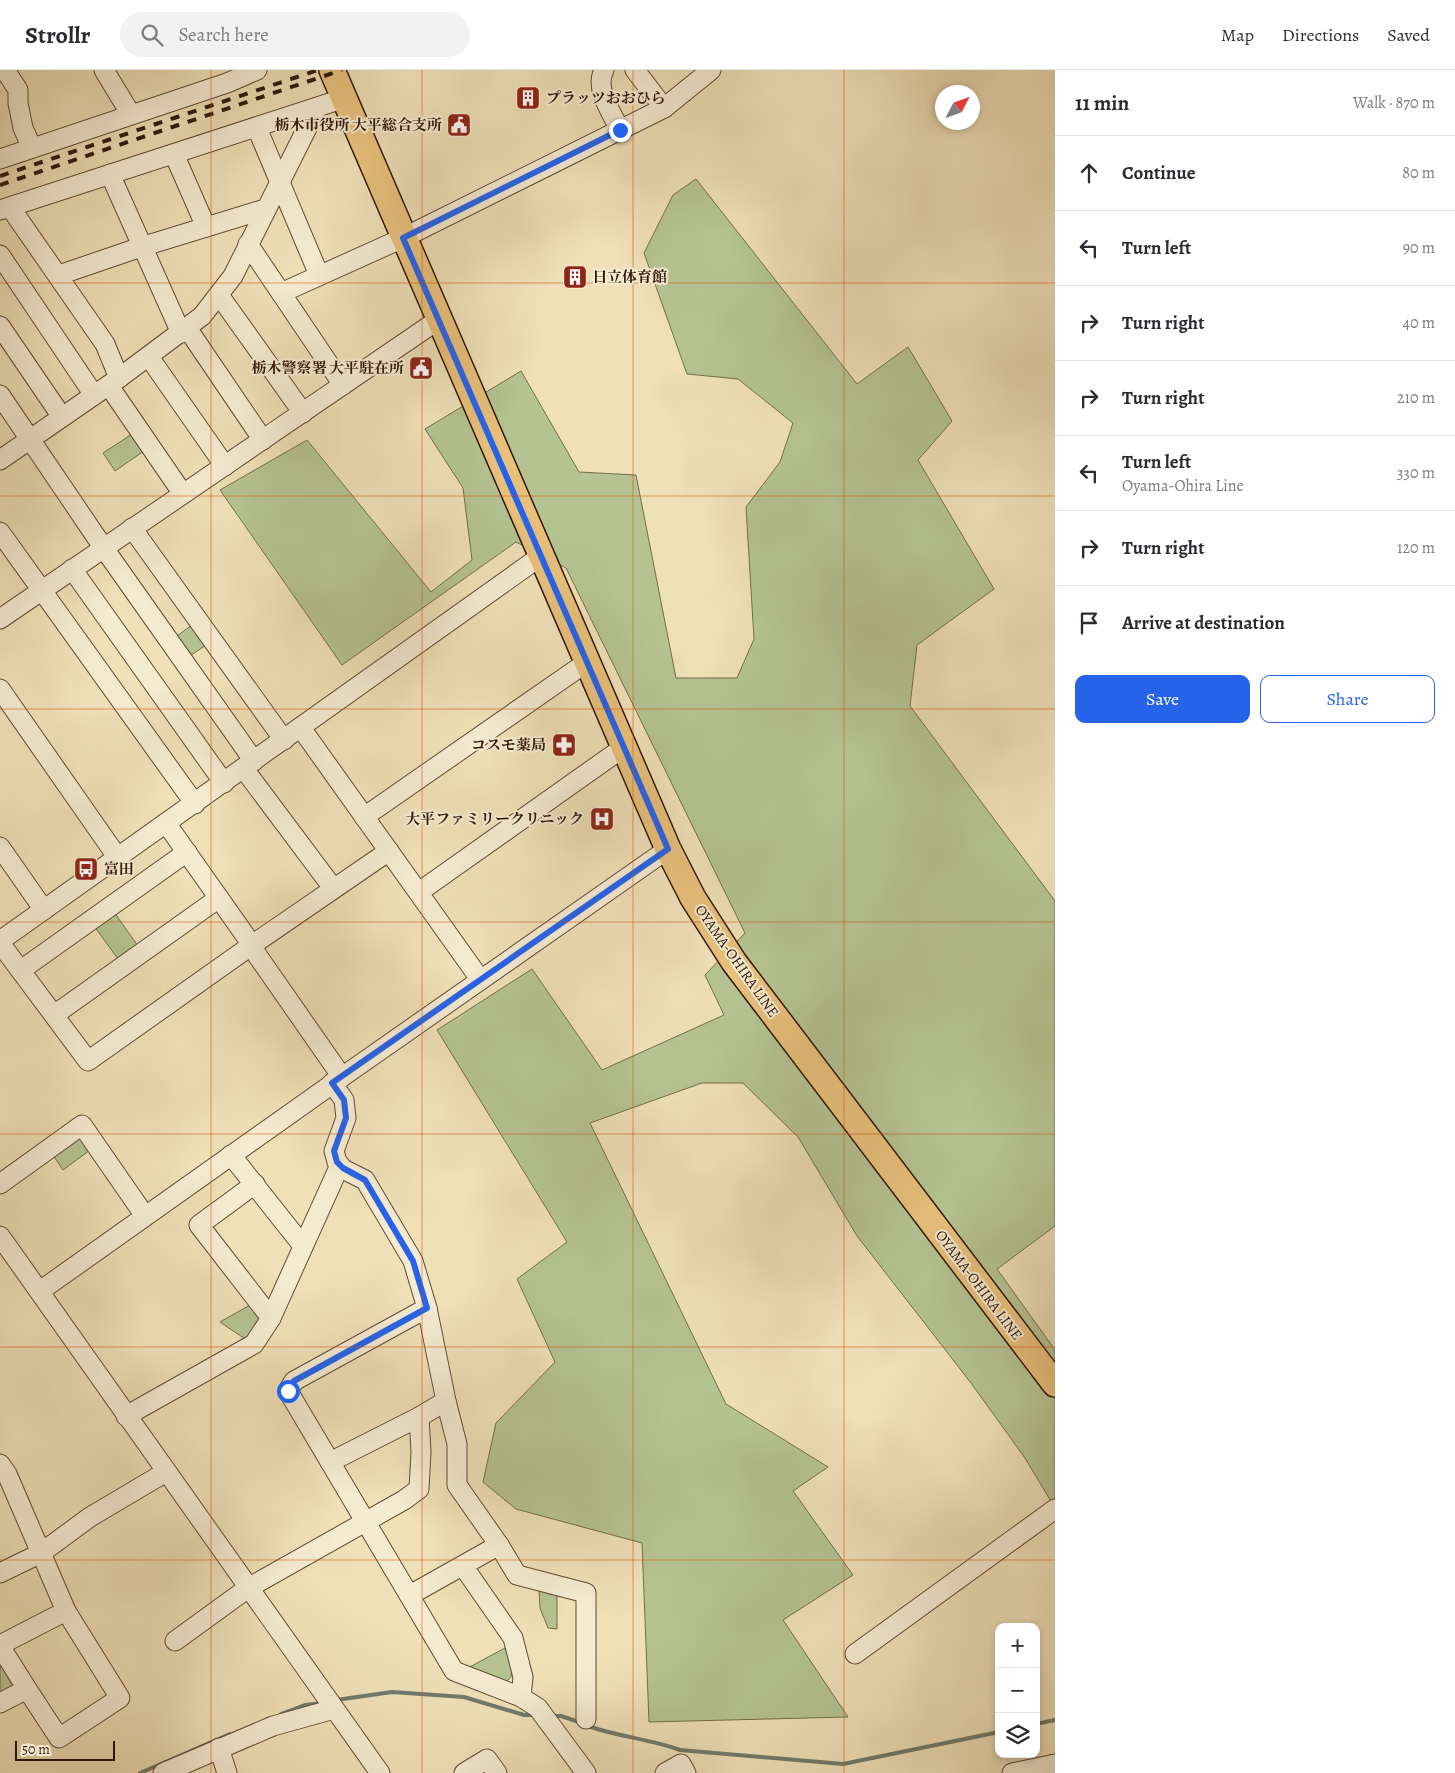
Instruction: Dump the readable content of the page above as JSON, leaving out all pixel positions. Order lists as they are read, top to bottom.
{
  "streets": {
    "main road": ["OYAMA-OHIRA LINE"]
  },
  "places": {
    "building": ["プラッツおおひら", "日立体育館"],
    "public building": ["栃木市役所 大平総合支所", "栃木警察署 大平駐在所"],
    "pharmacy": ["コスモ薬局"],
    "hospital": ["大平ファミリークリニック"],
    "bus stop": ["富田"]
  },
  "scale_bar": "50 m",
  "north": "top right",
  "page": {
    "header": "Strollr",
    "search": "Search here",
    "nav": ["Map", "Directions", "Saved"],
    "heading": ["11 min", "Walk · 870 m"],
    "list": [
      ["Continue", "80 m"],
      ["Turn left", "90 m"],
      ["Turn right", "40 m"],
      ["Turn right", "210 m"],
      ["Turn left", "Oyama-Ohira Line", "330 m"],
      ["Turn right", "120 m"],
      "Arrive at destination"
    ],
    "buttons": ["Save", "Share"],
    "map_buttons": ["+", "−"],
    "scale": "50 m"
  }
}
